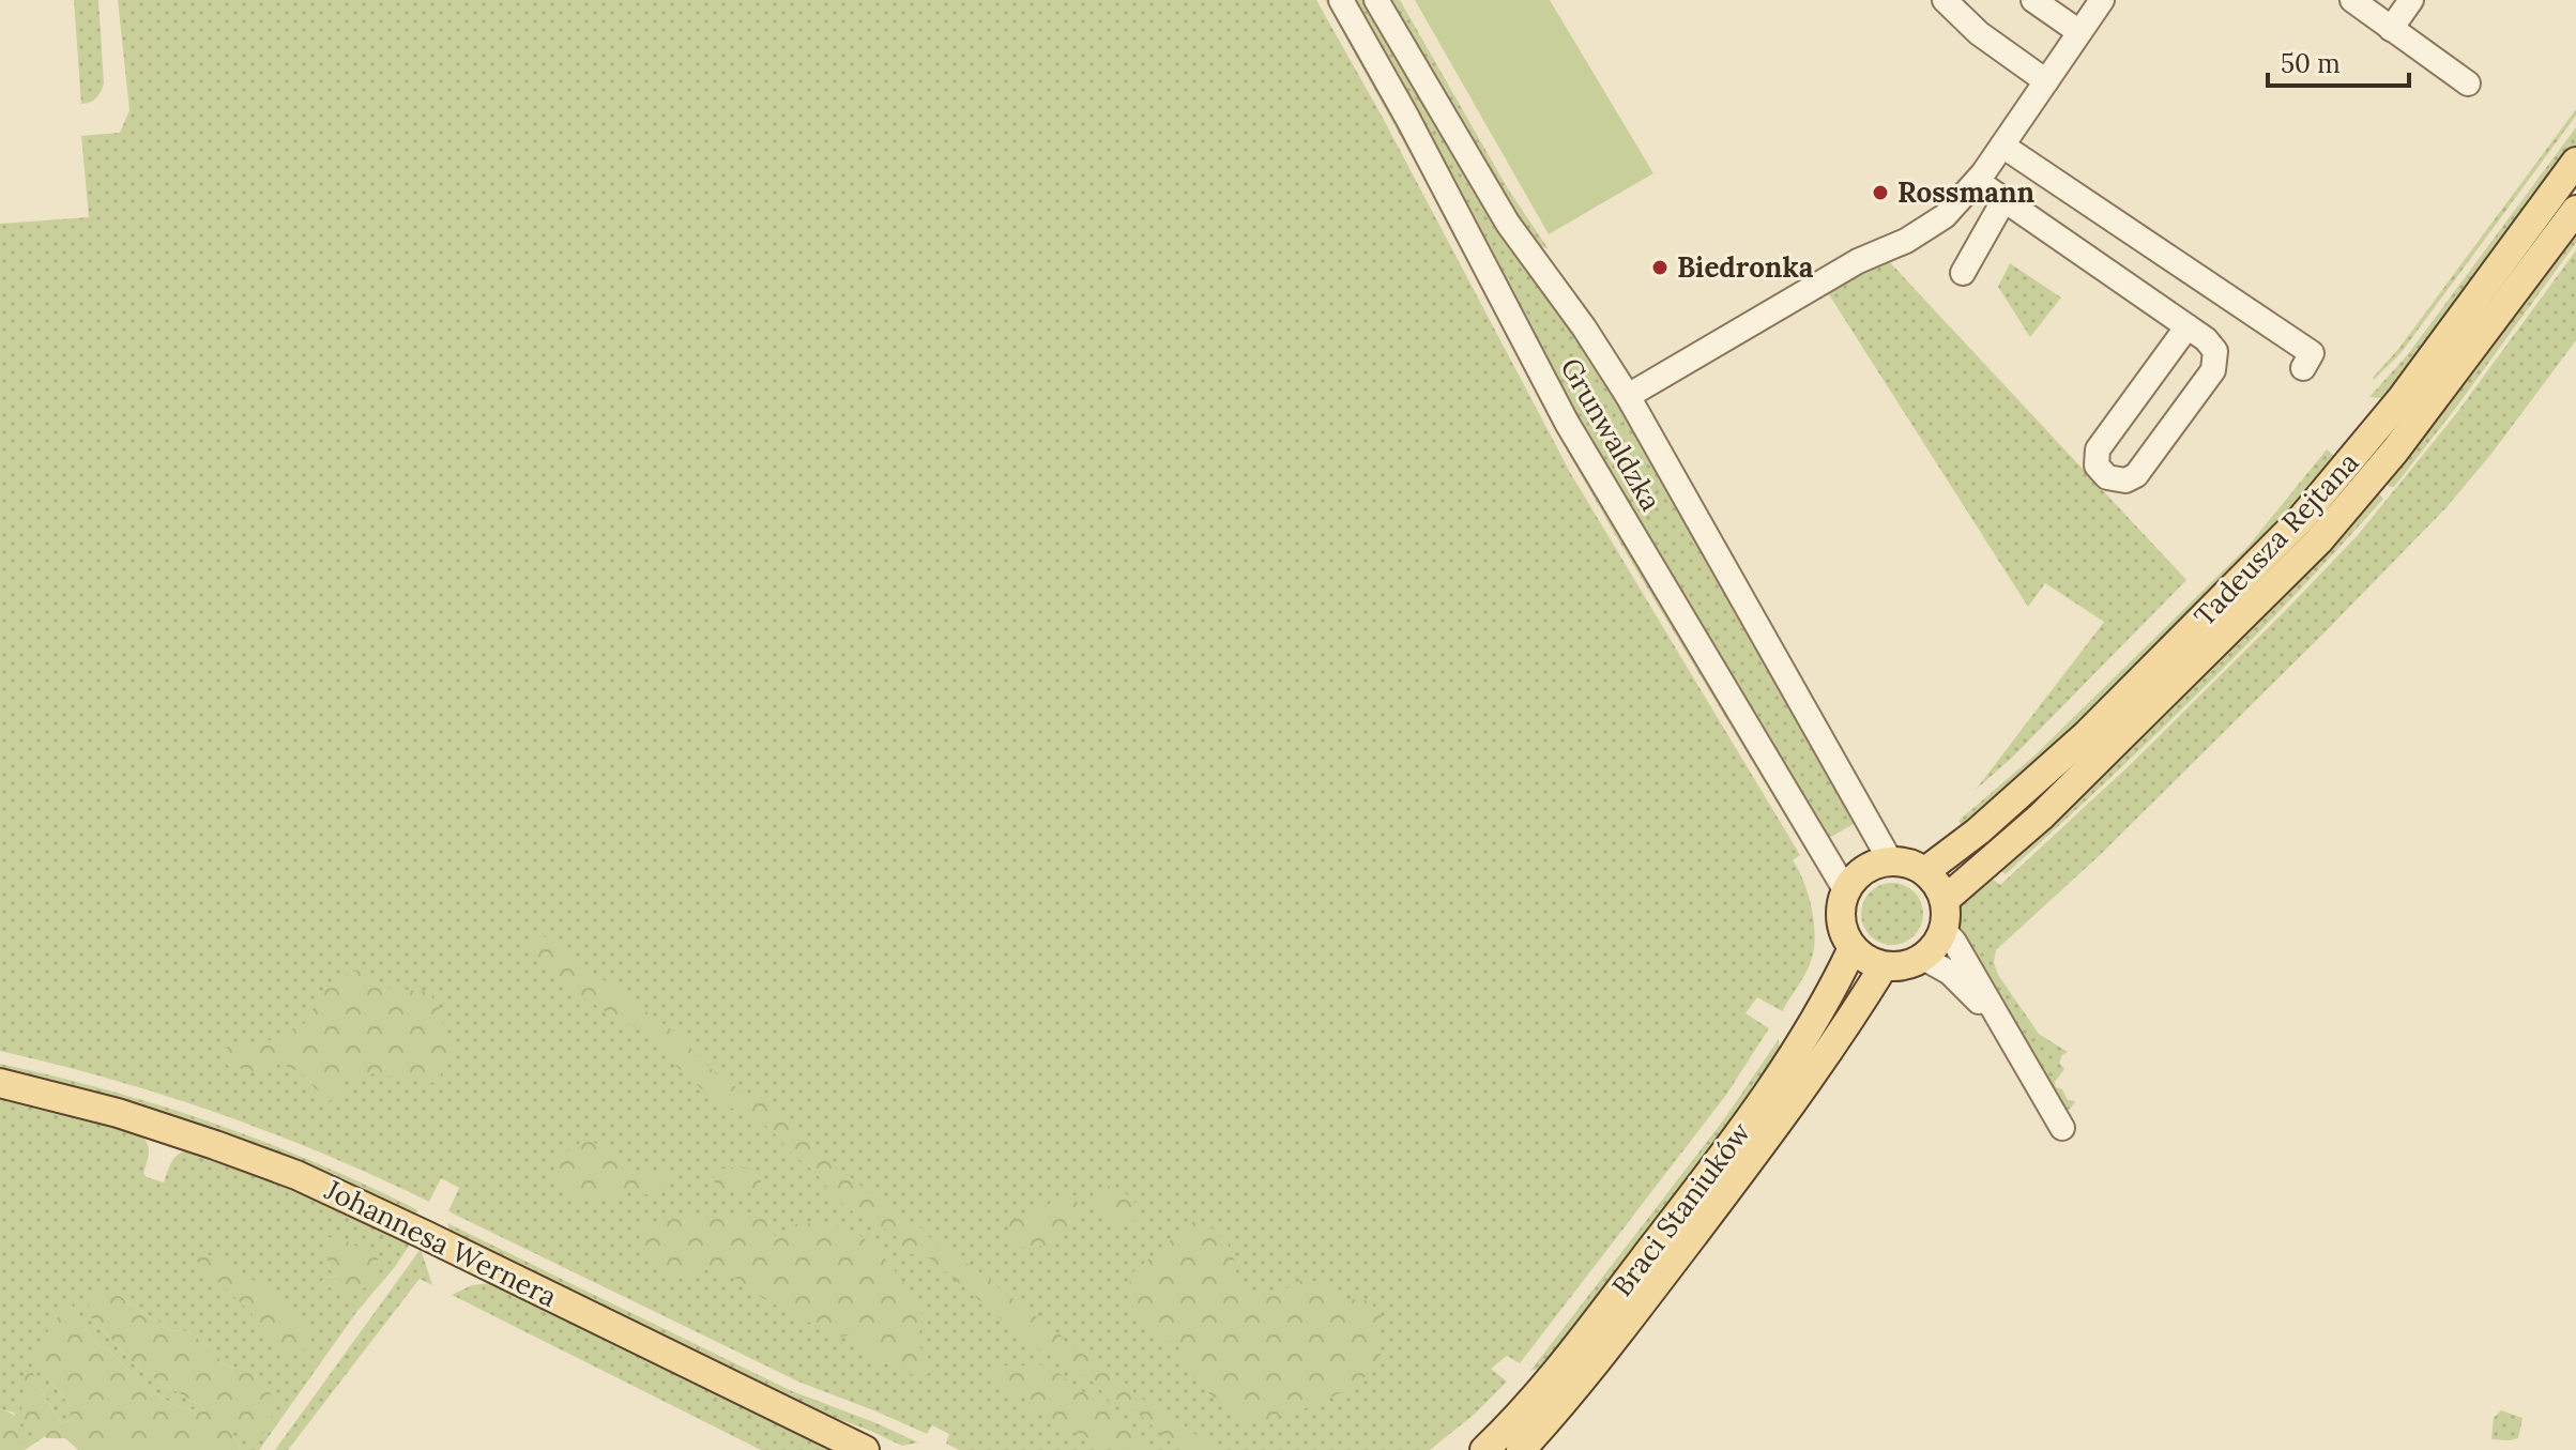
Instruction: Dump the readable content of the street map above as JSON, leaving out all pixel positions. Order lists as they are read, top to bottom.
{
  "streets": {
    "main road": ["Tadeusza Rejtana", "Braci Staniuków", "Johannesa Wernera"],
    "street": ["Grunwaldzka"]
  },
  "crossings": [
    ["Grunwaldzka", "Tadeusza Rejtana"],
    ["Grunwaldzka", "Braci Staniuków"],
    ["Tadeusza Rejtana", "Braci Staniuków"]
  ],
  "places": ["Rossmann", "Biedronka"],
  "scale_bar": "50 m"
}
